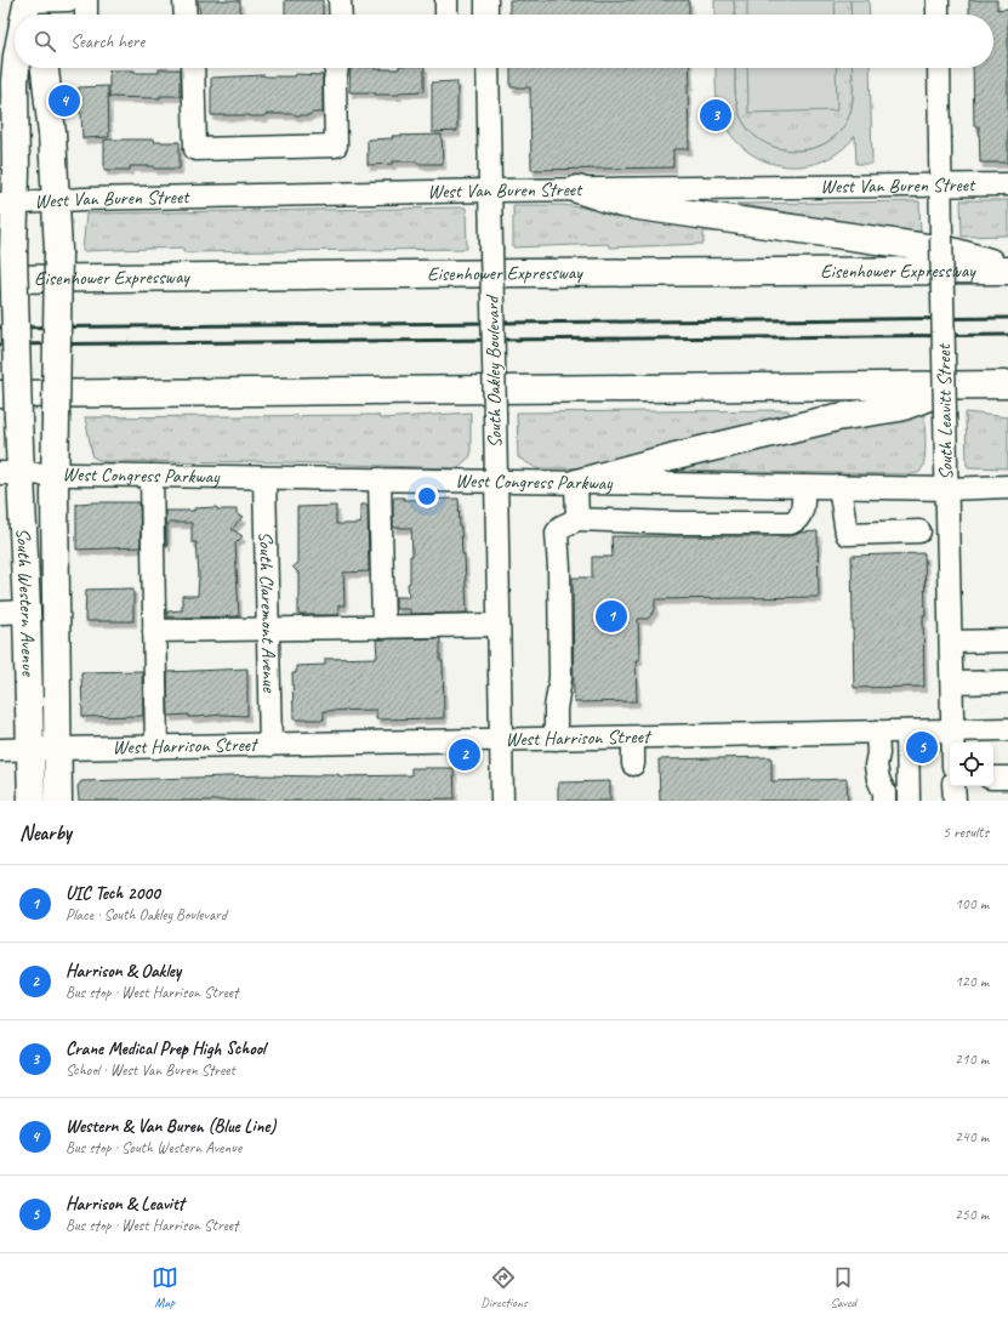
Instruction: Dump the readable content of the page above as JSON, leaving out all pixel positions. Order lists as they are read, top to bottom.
{
  "streets": {
    "main road": ["Eisenhower Expressway", "South Western Avenue"],
    "street": [
      "West Van Buren Street",
      "South Oakley Boulevard",
      "South Leavitt Street",
      "West Congress Parkway",
      "South Claremont Avenue",
      "West Harrison Street"
    ]
  },
  "crossings": [
    ["West Van Buren Street", "South Oakley Boulevard"],
    ["West Van Buren Street", "South Leavitt Street"],
    ["West Van Buren Street", "South Western Avenue"],
    ["South Oakley Boulevard", "West Congress Parkway"],
    ["South Oakley Boulevard", "West Harrison Street"],
    ["South Leavitt Street", "West Congress Parkway"],
    ["South Leavitt Street", "West Harrison Street"],
    ["West Congress Parkway", "South Western Avenue"],
    ["West Congress Parkway", "South Claremont Avenue"],
    ["South Western Avenue", "West Harrison Street"],
    ["South Claremont Avenue", "West Harrison Street"]
  ],
  "page": {
    "search": "Search here",
    "pins": [
      "4",
      "3",
      "1",
      "5",
      "2"
    ],
    "heading": ["Nearby", "5 results"],
    "list": [
      {
        "mark": "1",
        "name": "UIC Tech 2000",
        "note": "Place · South Oakley Boulevard",
        "value": "100 m"
      },
      {
        "mark": "2",
        "name": "Harrison & Oakley",
        "note": "Bus stop · West Harrison Street",
        "value": "120 m"
      },
      {
        "mark": "3",
        "name": "Crane Medical Prep High School",
        "note": "School · West Van Buren Street",
        "value": "210 m"
      },
      {
        "mark": "4",
        "name": "Western & Van Buren (Blue Line)",
        "note": "Bus stop · South Western Avenue",
        "value": "240 m"
      },
      {
        "mark": "5",
        "name": "Harrison & Leavitt",
        "note": "Bus stop · West Harrison Street",
        "value": "250 m"
      }
    ],
    "nav": ["Map", "Directions", "Saved"]
  }
}
